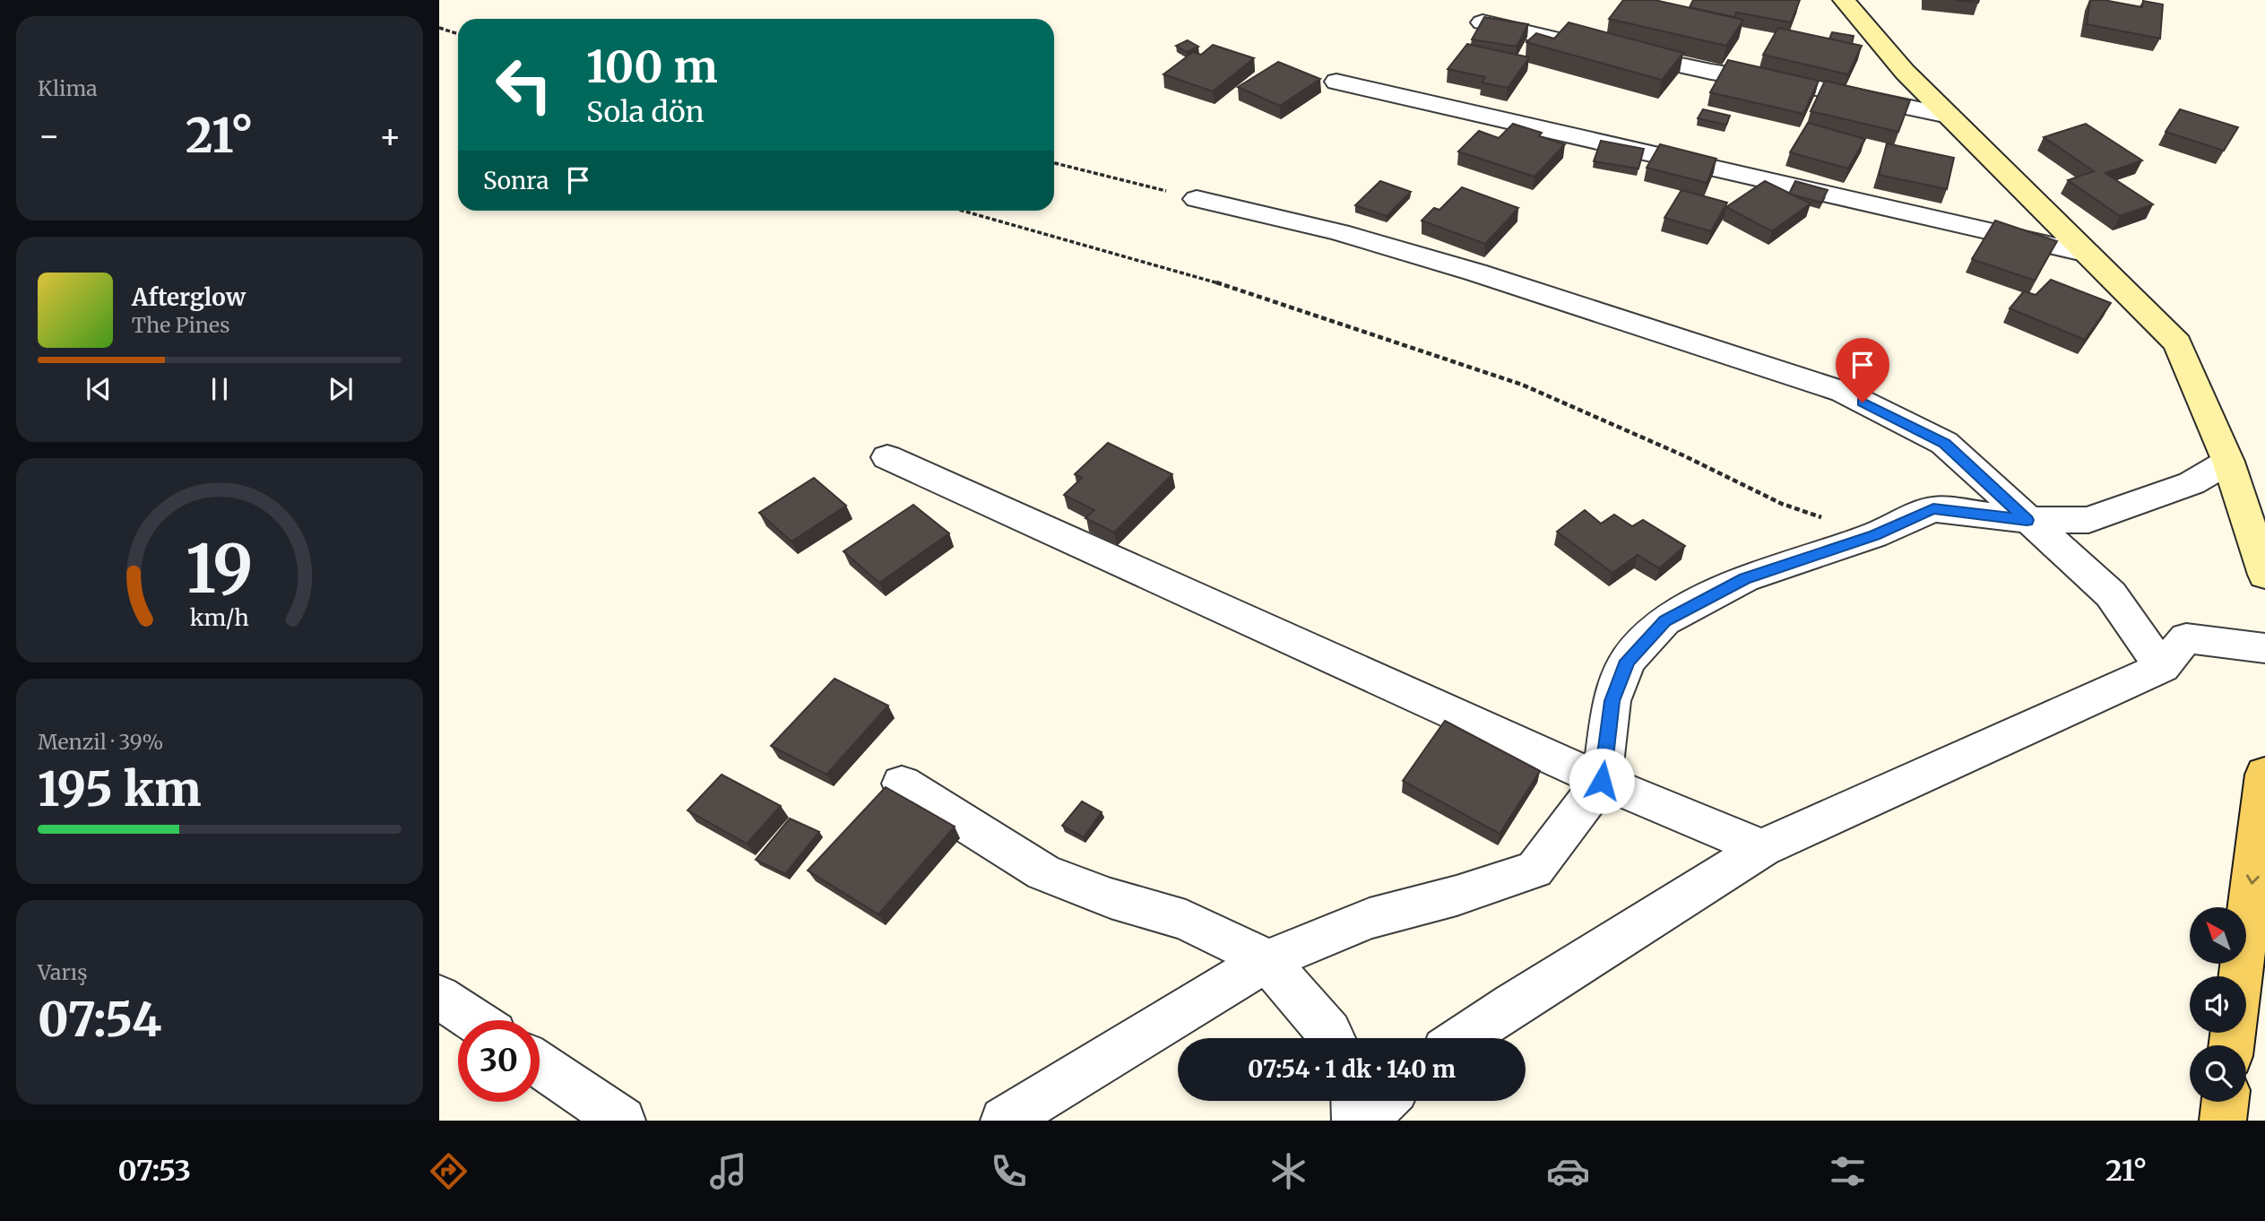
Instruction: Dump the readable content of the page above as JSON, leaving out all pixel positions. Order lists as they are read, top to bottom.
{
  "north": "top left",
  "page": {
    "tile": [
      "Klima",
      ["Menzil · 39%", "195 km"],
      ["Varış", "07:54"]
    ],
    "turn": ["100 m", "Sola dön"],
    "heat": ["−", "21°", "+"],
    "then": "Sonra",
    "song": ["Afterglow", "The Pines"],
    "limit": "30",
    "trip": "07:54 · 1 dk · 140 m",
    "tabs": ["07:53", "21°"],
    "gauge": ["19", "km/h"]
  }
}
